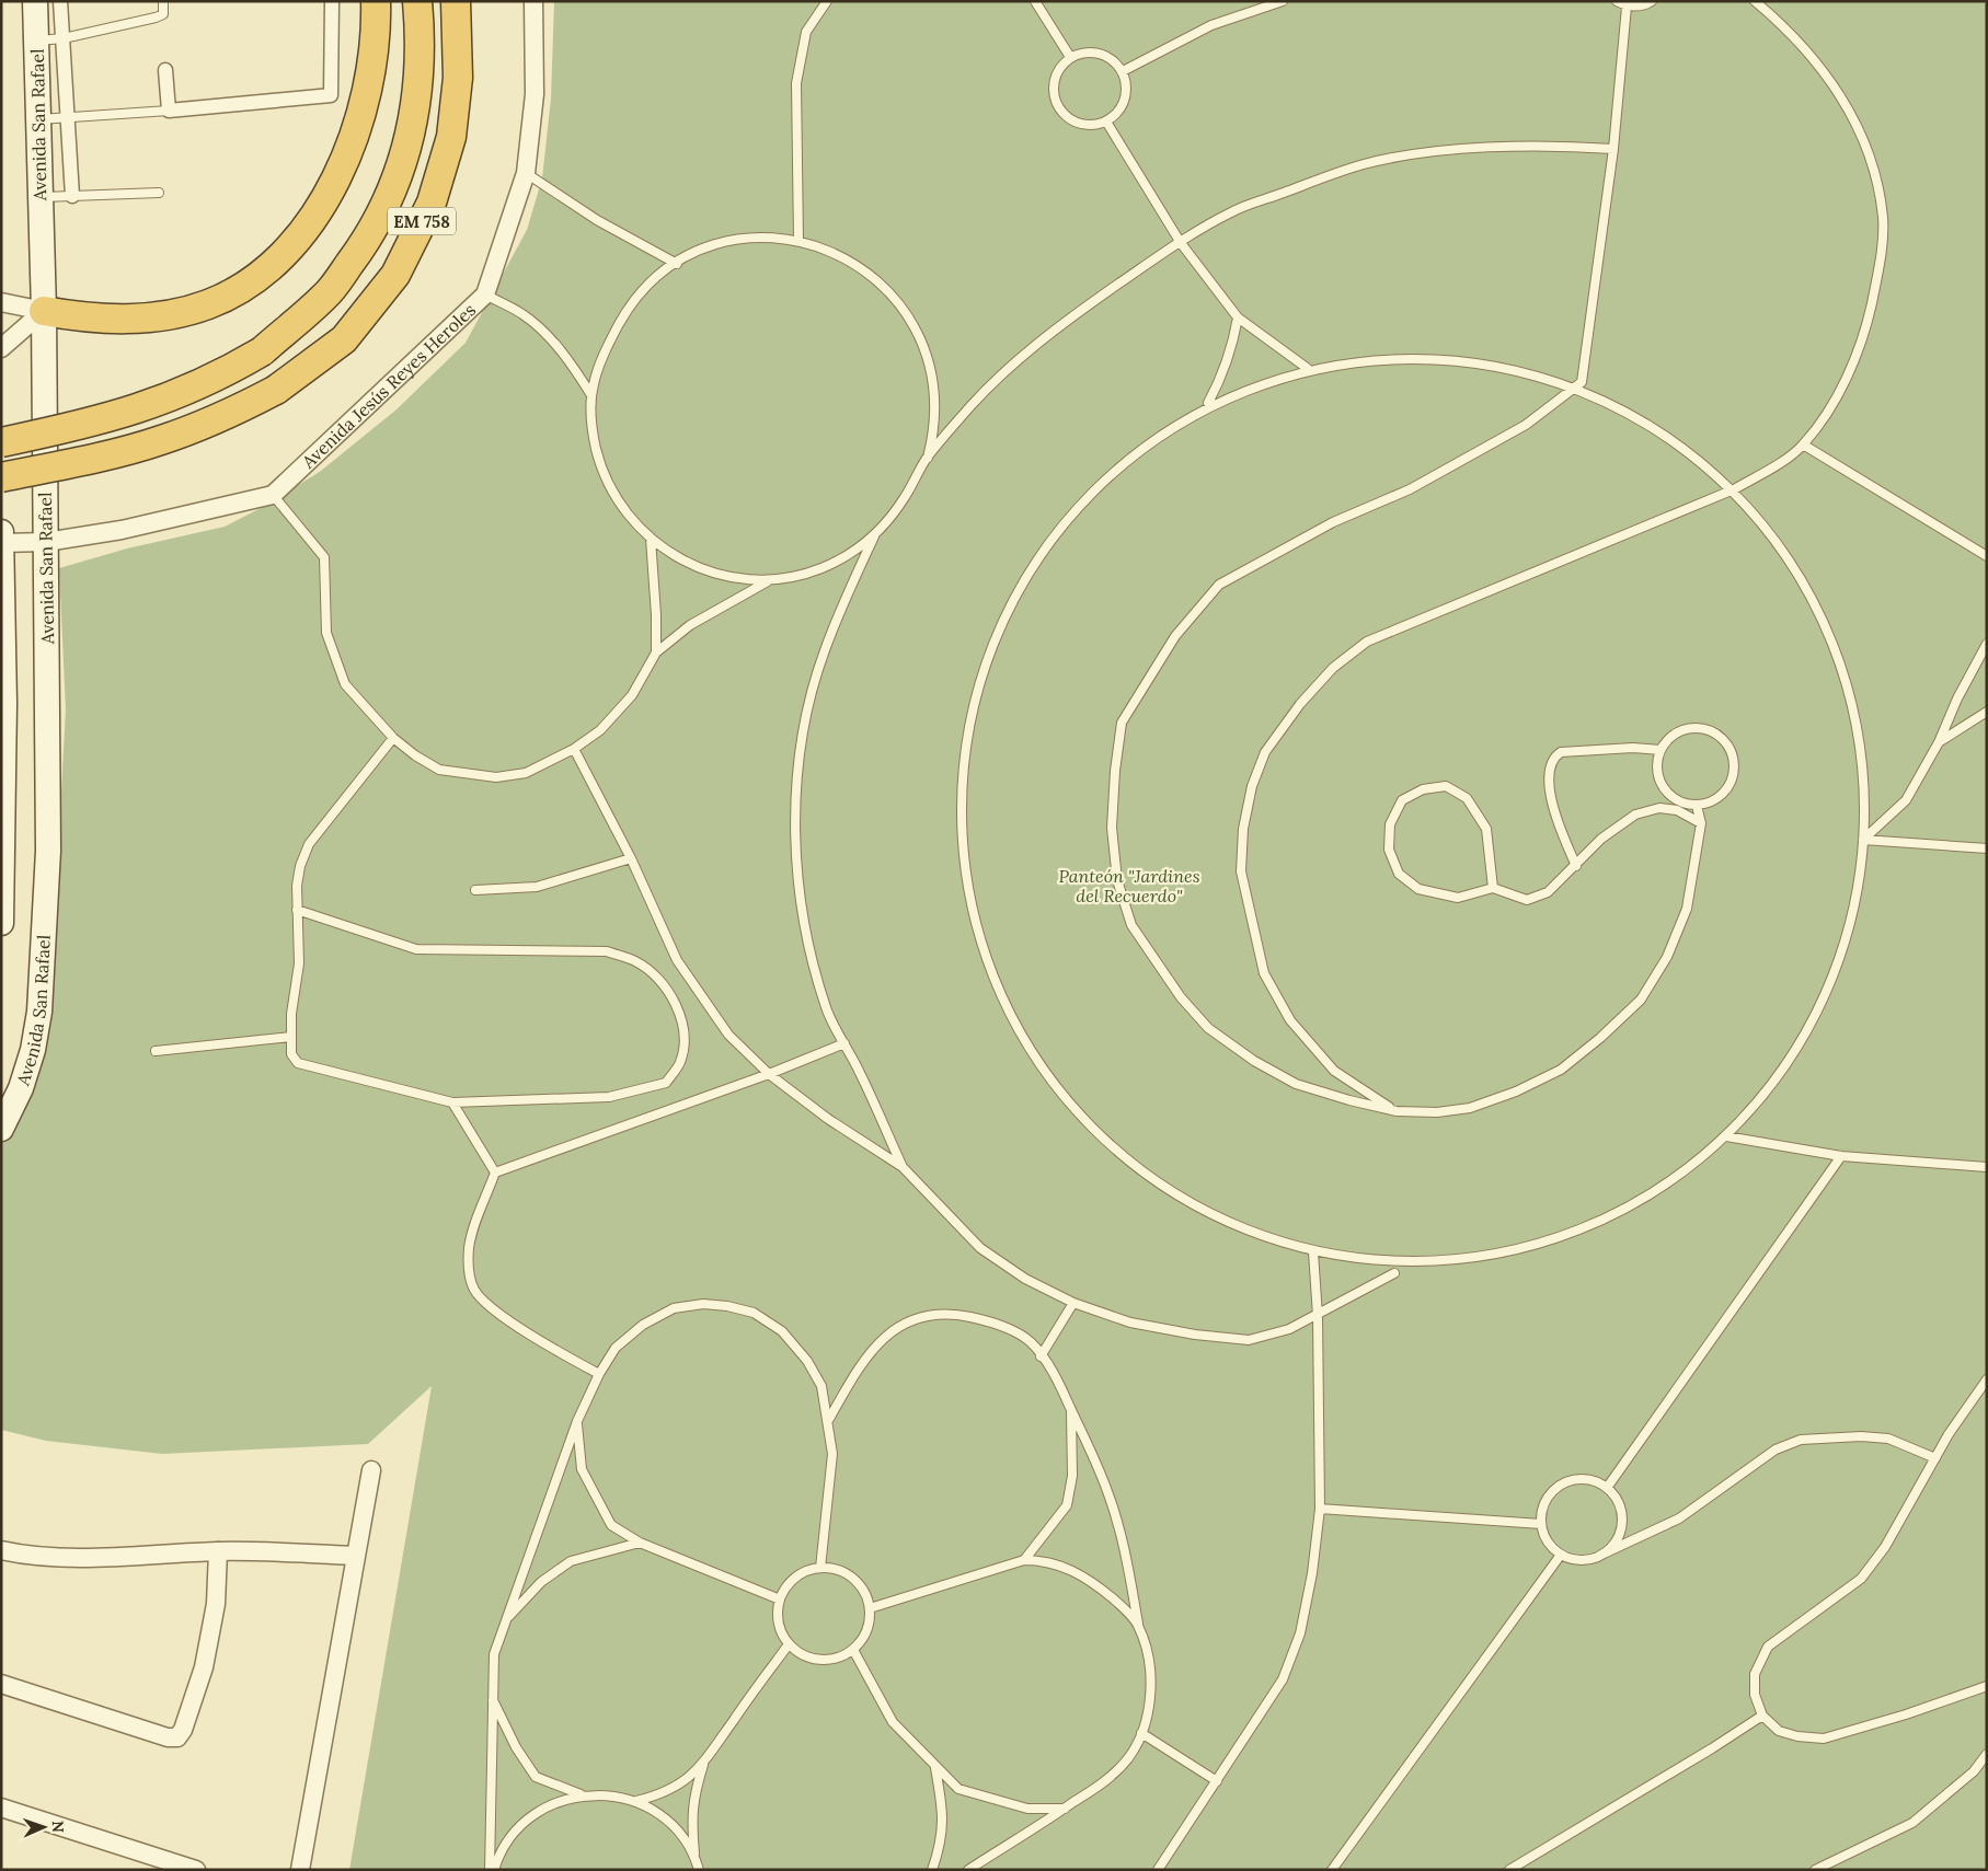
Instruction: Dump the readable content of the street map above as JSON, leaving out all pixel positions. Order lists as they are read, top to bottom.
{
  "streets": {
    "highway": ["EM 758"],
    "main road": ["Avenida San Rafael"],
    "street": ["Avenida Jesús Reyes Heroles"]
  },
  "parks": ["Panteón \"Jardines del Recuerdo\""],
  "north": "right"
}
